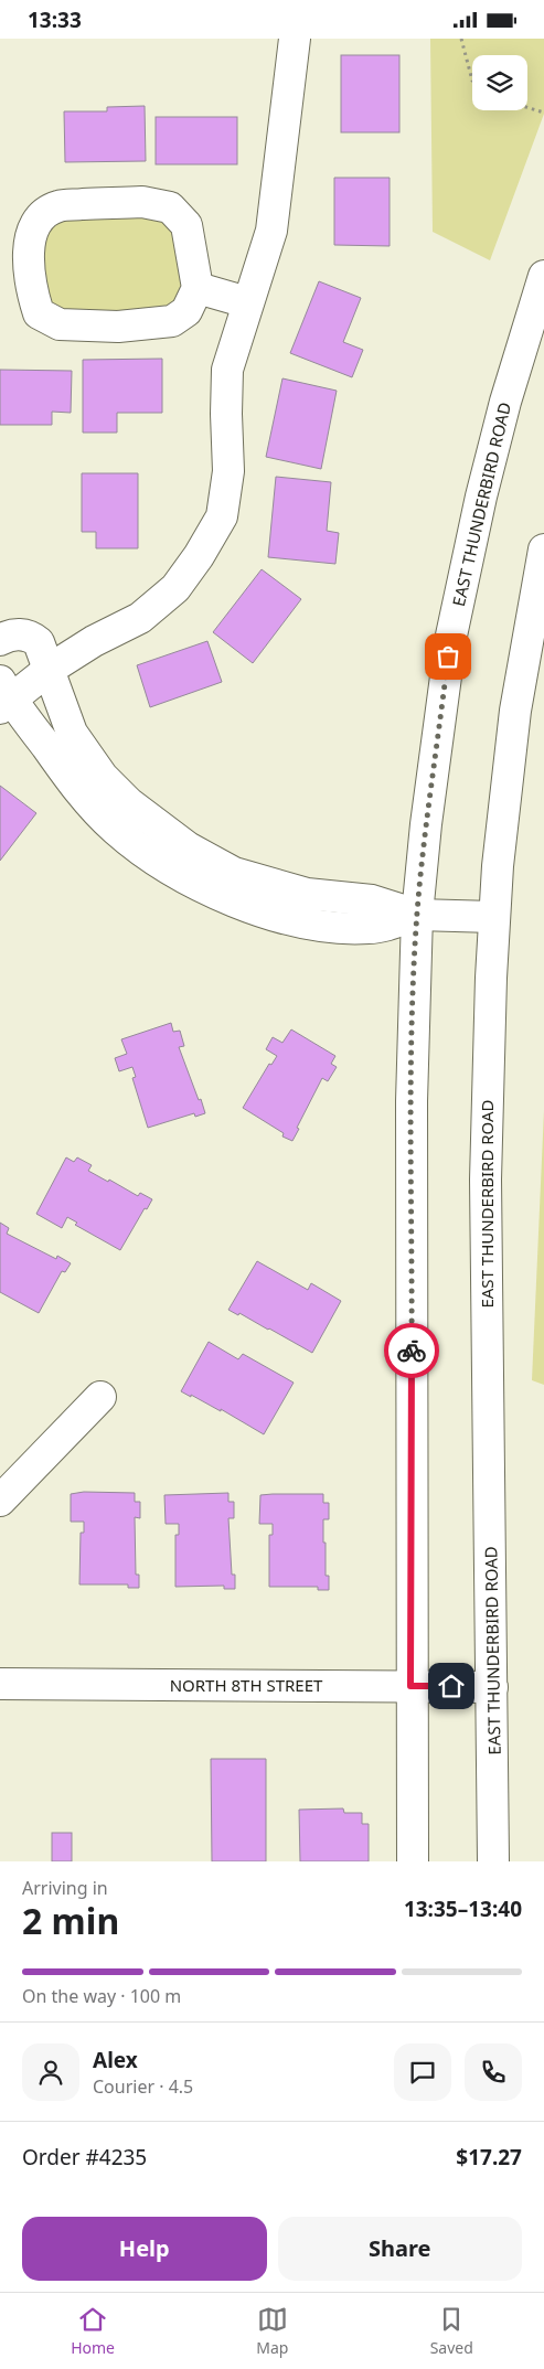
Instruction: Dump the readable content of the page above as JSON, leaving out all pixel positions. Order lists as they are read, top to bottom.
{
  "streets": {
    "main road": ["EAST THUNDERBIRD ROAD", "NORTH 8TH STREET"]
  },
  "crossings": [
    ["EAST THUNDERBIRD ROAD", "NORTH 8TH STREET"]
  ],
  "page": {
    "status": "13:33",
    "heading": ["2 min", "Arriving in", "13:35–13:40"],
    "panel": [
      "Alex",
      "Courier · 4.5",
      "Order #4235",
      "$17.27"
    ],
    "bar": "On the way · 100 m",
    "buttons": ["Help", "Share"],
    "tabs": ["Home", "Map", "Saved"]
  }
}
